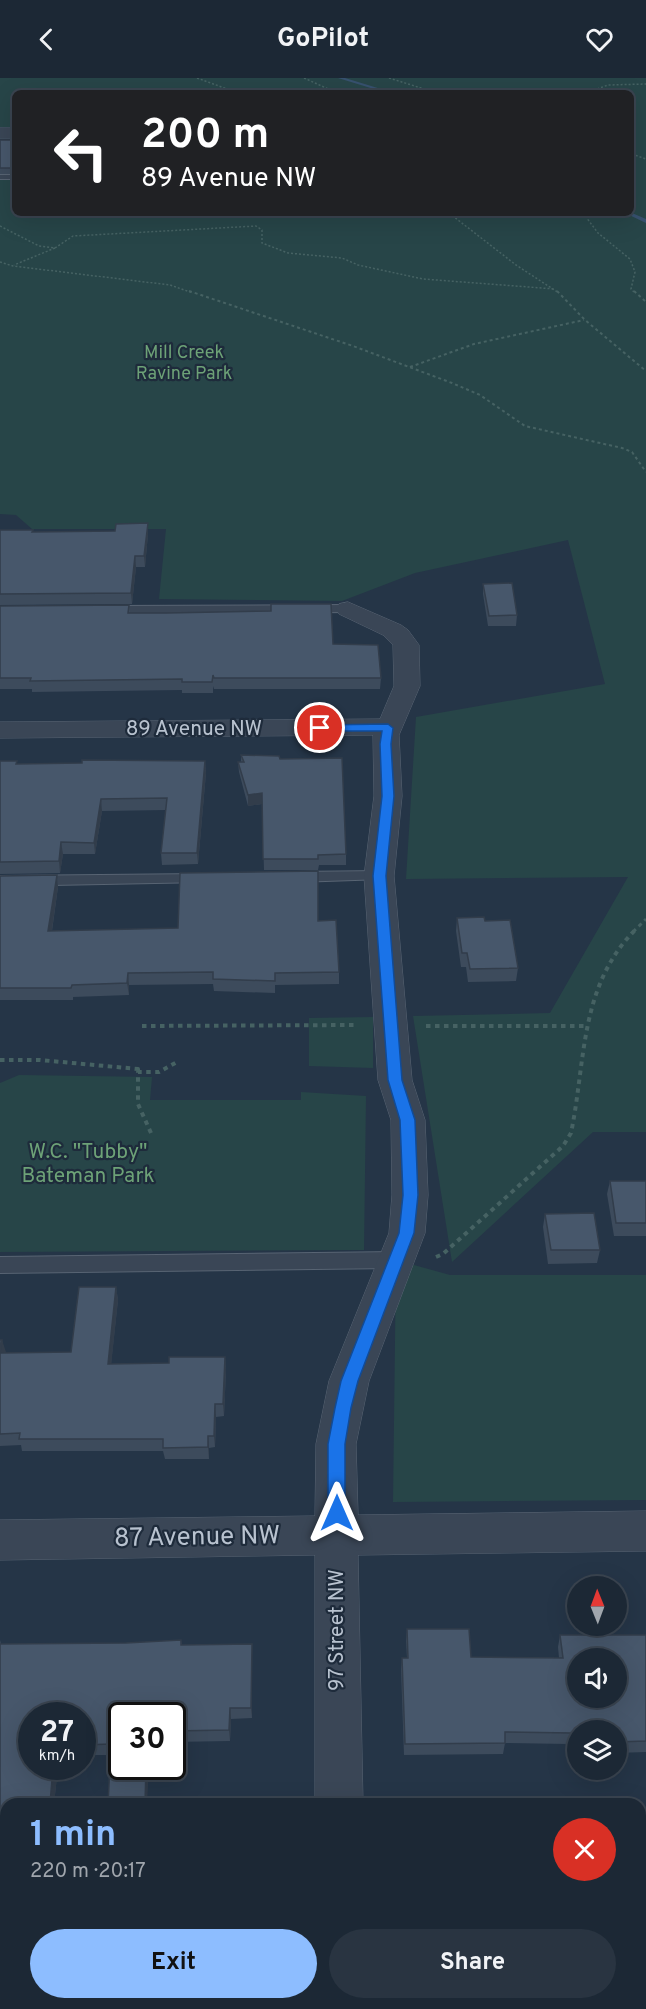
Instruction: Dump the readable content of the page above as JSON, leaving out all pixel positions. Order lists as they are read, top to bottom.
{
  "streets": {
    "street": ["89 Avenue NW", "87 Avenue NW", "97 Street NW"]
  },
  "crossings": [
    ["89 Avenue NW", "97 Street NW"],
    ["87 Avenue NW", "97 Street NW"]
  ],
  "parks": ["Mill Creek Ravine Park", "W.C. \"Tubby\" Bateman Park"],
  "north": "top",
  "page": {
    "header": "GoPilot",
    "turn": ["200 m", "89 Avenue NW"],
    "speed": "27 km/h",
    "limit": "30",
    "heading": ["1 min", "220 m · 20:17"],
    "buttons": ["Exit", "Share"]
  }
}
